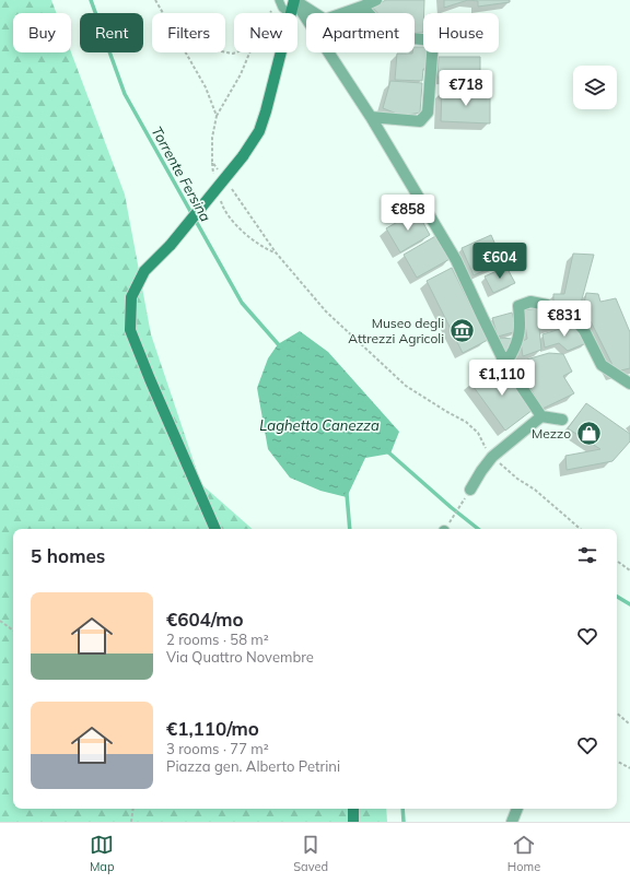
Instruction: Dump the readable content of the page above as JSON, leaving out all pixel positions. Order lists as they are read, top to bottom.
{
  "water": ["Torrente Fersina", "Laghetto Canezza"],
  "places": {
    "museum": ["Museo degli Attrezzi Agricoli"],
    "shop": ["Mezzo"]
  },
  "page": {
    "chip": [
      "Buy",
      "Rent",
      "Filters",
      "New",
      "Apartment",
      "House"
    ],
    "price": [
      "€718",
      "€858",
      "€604",
      "€831",
      "€1,110"
    ],
    "heading": "5 homes",
    "list": [
      {
        "name": "€604/mo",
        "note": "2 rooms · 58 m² · Via Quattro Novembre"
      },
      {
        "name": "€1,110/mo",
        "note": "3 rooms · 77 m² · Piazza gen. Alberto Petrini"
      }
    ],
    "tabs": ["Map", "Saved", "Home"]
  }
}
